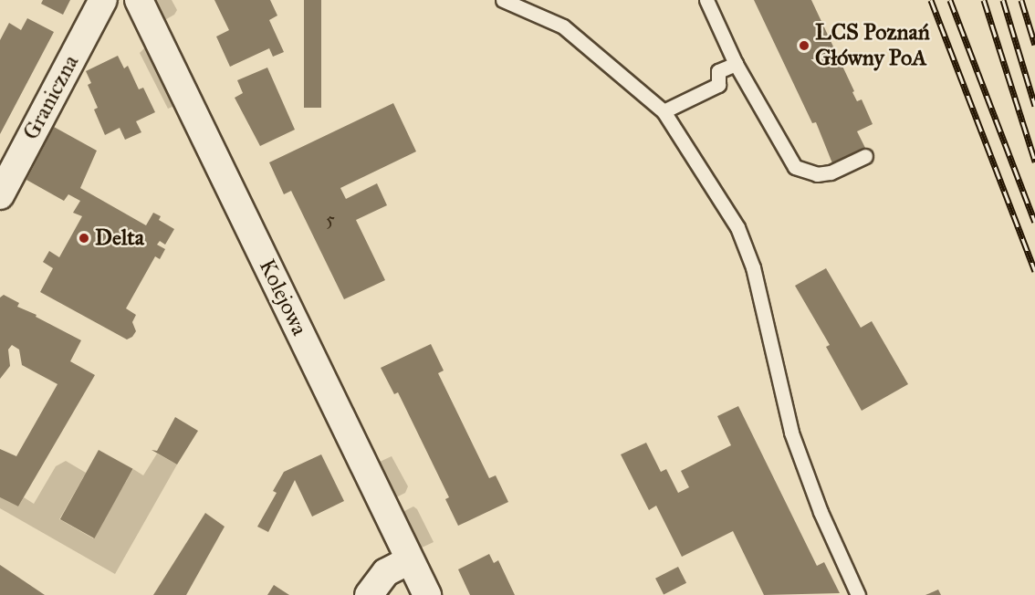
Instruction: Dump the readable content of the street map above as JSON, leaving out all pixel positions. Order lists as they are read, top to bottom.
{
  "streets": {
    "street": ["Graniczna", "Kolejowa"]
  },
  "places": ["LCS Poznań Główny PoA", "Delta"],
  "house_numbers": ["5"]
}
